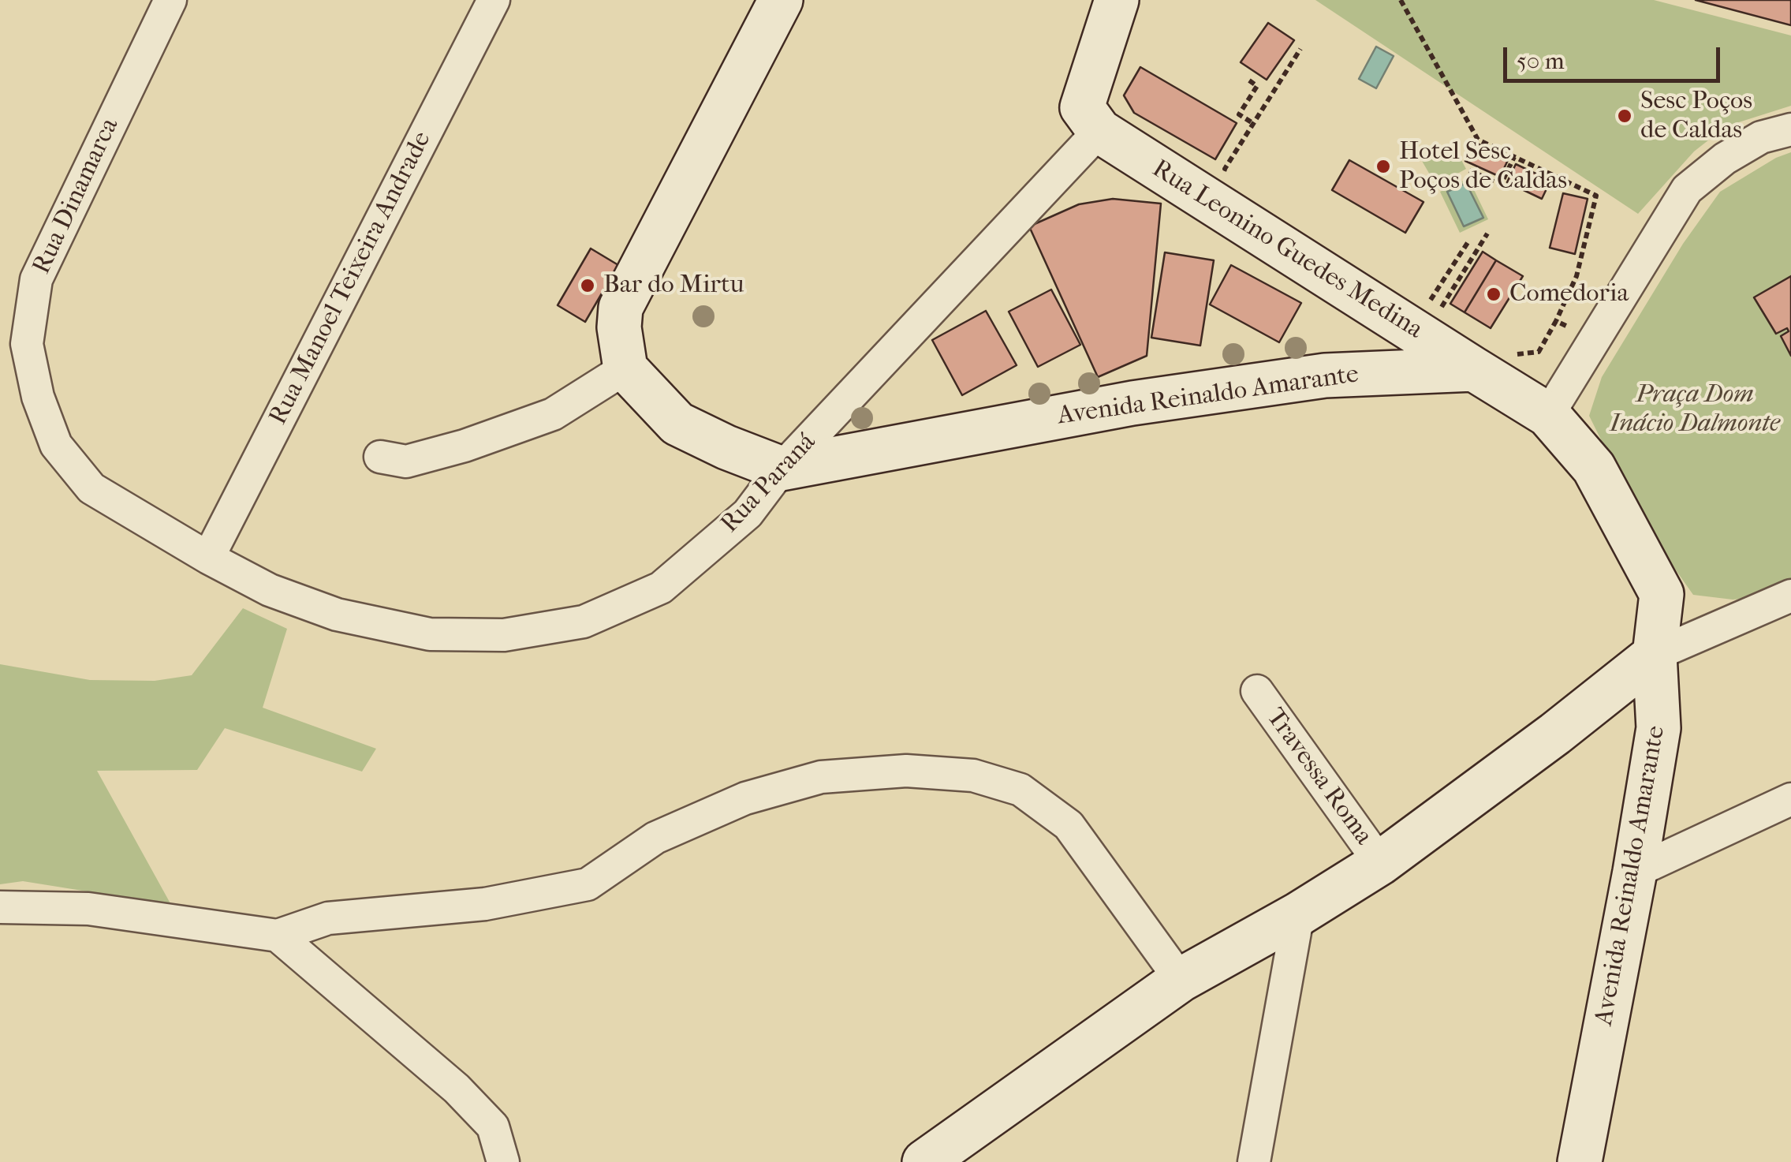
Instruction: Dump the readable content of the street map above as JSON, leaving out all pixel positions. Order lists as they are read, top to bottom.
{
  "streets": {
    "street": [
      "Rua Dinamarca",
      "Rua Leonino Guedes Medina",
      "Rua Manoel Teixeira Andrade",
      "Avenida Reinaldo Amarante",
      "Rua Paraná",
      "Travessa Roma"
    ]
  },
  "crossings": [
    ["Rua Dinamarca", "Rua Manoel Teixeira Andrade"],
    ["Rua Dinamarca", "Rua Paraná"],
    ["Rua Leonino Guedes Medina", "Avenida Reinaldo Amarante"],
    ["Rua Leonino Guedes Medina", "Rua Paraná"],
    ["Rua Manoel Teixeira Andrade", "Rua Paraná"],
    ["Avenida Reinaldo Amarante", "Rua Paraná"]
  ],
  "parks": ["Praça Dom Inácio Dalmonte"],
  "places": [
    "Sesc Poços de Caldas",
    "Hotel Sesc Poços de Caldas",
    "Bar do Mirtu",
    "Comedoria"
  ],
  "scale_bar": "50 m"
}
